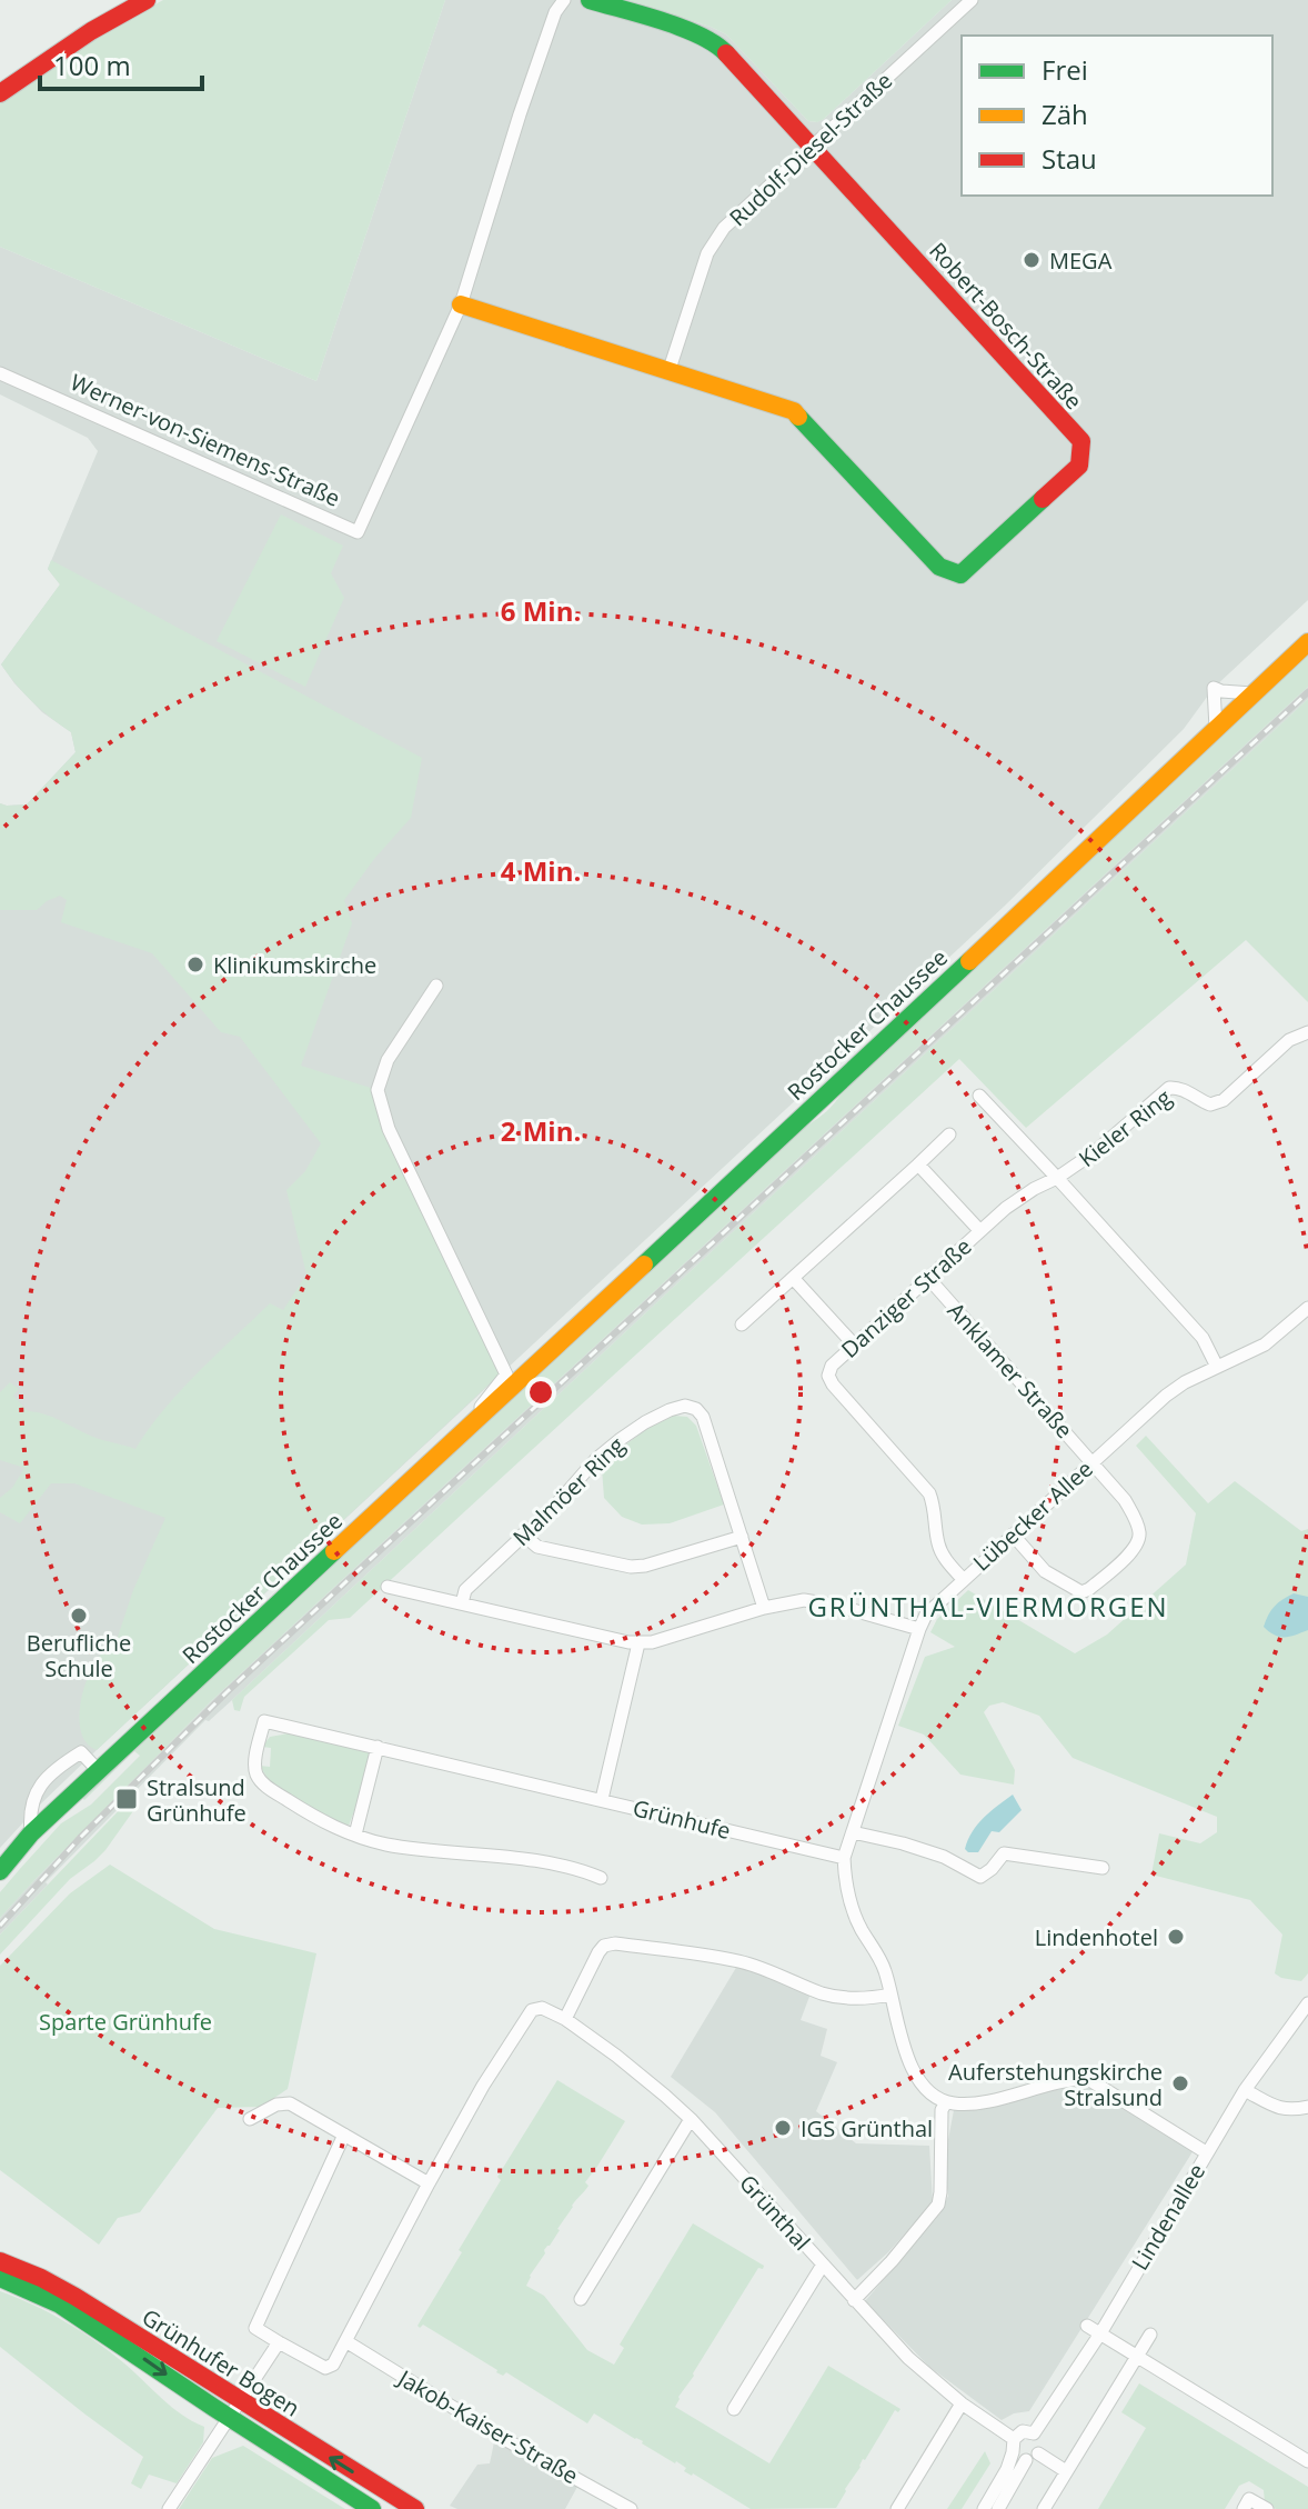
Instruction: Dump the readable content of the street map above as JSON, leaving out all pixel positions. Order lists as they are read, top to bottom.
{
  "streets": {
    "main road": ["Robert-Bosch-Straße", "Rostocker Chaussee", "Grünhufer Bogen"],
    "street": [
      "Rudolf-Diesel-Straße",
      "Werner-von-Siemens-Straße",
      "Kieler Ring",
      "Danziger Straße",
      "Anklamer Straße",
      "Malmöer Ring",
      "Lübecker Allee",
      "Grünhufe",
      "Grünthal",
      "Lindenallee",
      "Jakob-Kaiser-Straße"
    ]
  },
  "crossings": [
    ["Rudolf-Diesel-Straße", "Robert-Bosch-Straße"],
    ["Kieler Ring", "Danziger Straße"],
    ["Kieler Ring", "Lübecker Allee"],
    ["Danziger Straße", "Anklamer Straße"],
    ["Danziger Straße", "Lübecker Allee"],
    ["Anklamer Straße", "Lübecker Allee"],
    ["Lübecker Allee", "Grünhufe"],
    ["Grünthal", "Lindenallee"]
  ],
  "districts": ["GRÜNTHAL-VIERMORGEN"],
  "parks": ["Sparte Grünhufe"],
  "places": {
    "other": [
      "MEGA",
      "Klinikumskirche",
      "Berufliche Schule",
      "Lindenhotel",
      "Auferstehungskirche Stralsund",
      "IGS Grünthal"
    ],
    "transit": ["Stralsund Grünhufe"]
  },
  "legend": ["Frei", "Zäh", "Stau"],
  "scale_bar": "100 m",
  "rings": ["6 Min.", "4 Min.", "2 Min."]
}
